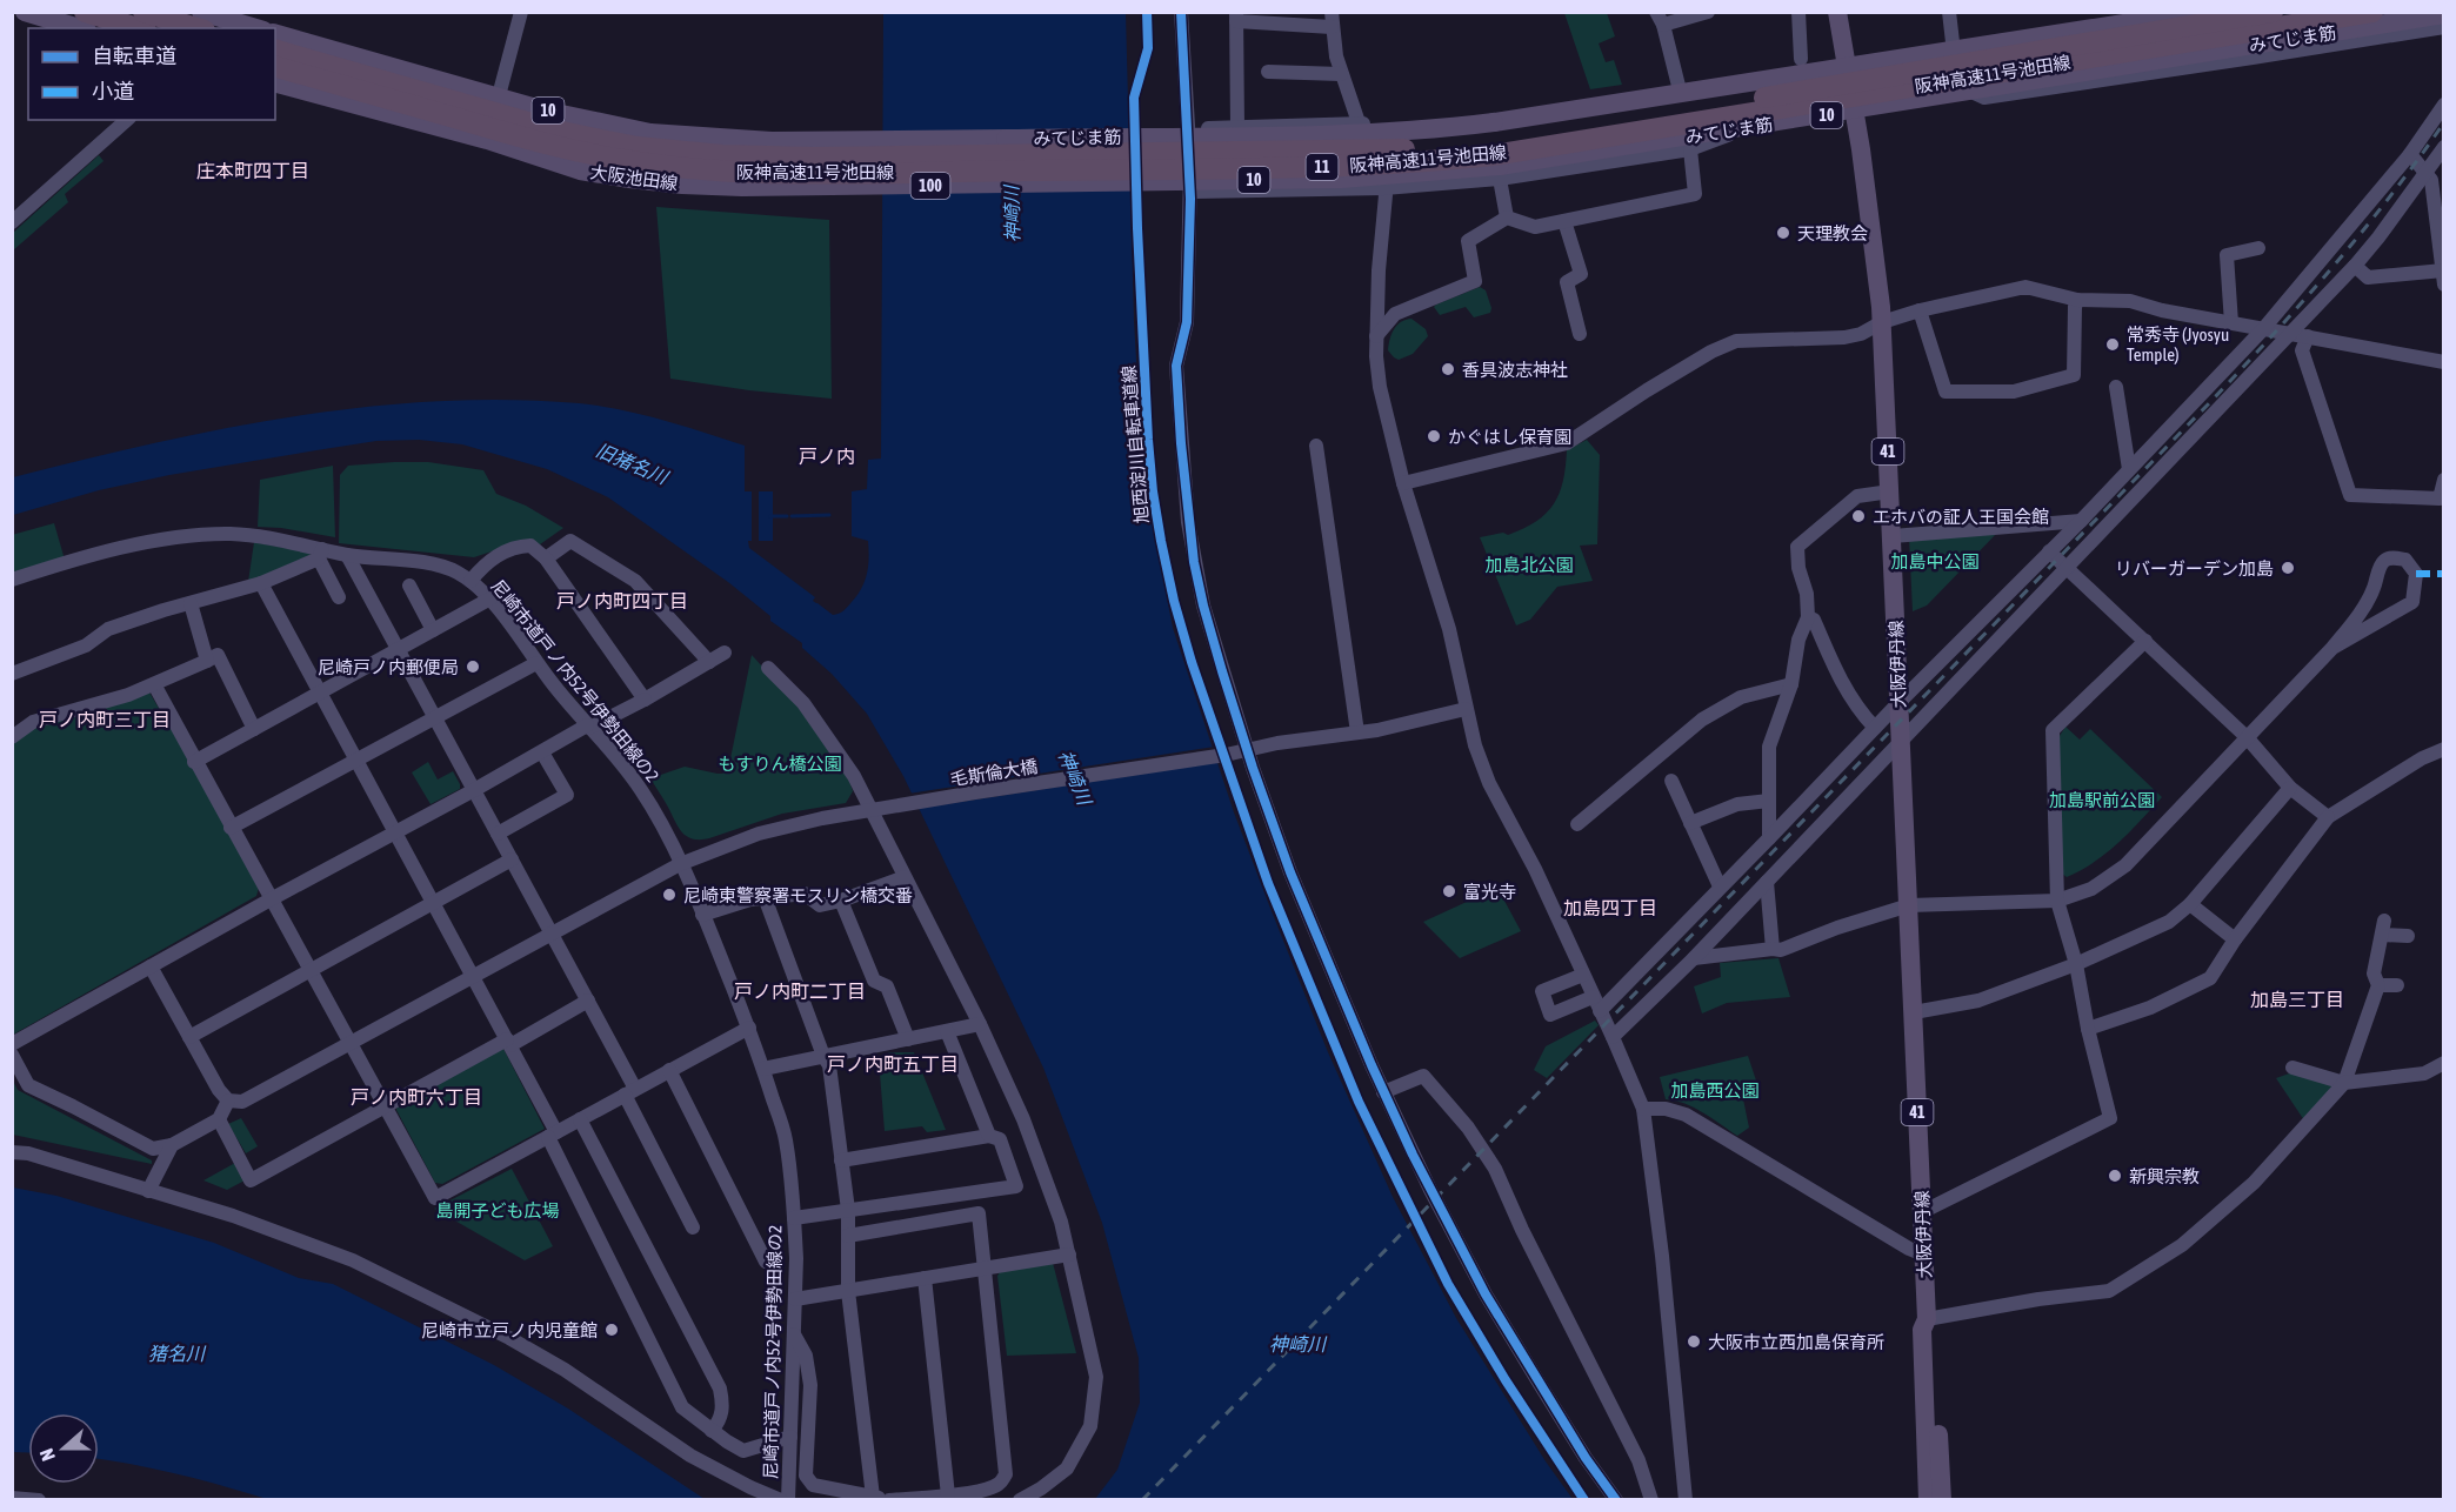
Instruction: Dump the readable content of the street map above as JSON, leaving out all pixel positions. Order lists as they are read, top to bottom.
{
  "streets": {
    "highway": ["阪神高速11号池田線", "11"],
    "main road": [
      "みてじま筋",
      "10",
      "大阪池田線",
      "100",
      "41",
      "大阪伊丹線"
    ],
    "street": ["尼崎市道戸ノ内52号伊勢田線の2", "毛斯倫大橋"],
    "cycle path": ["旭西淀川自転車道線"]
  },
  "crossings": [
    ["みてじま筋", "10"],
    ["みてじま筋", "大阪池田線"],
    ["みてじま筋", "大阪伊丹線"],
    ["尼崎市道戸ノ内52号伊勢田線の2", "毛斯倫大橋"]
  ],
  "districts": [
    "庄本町四丁目",
    "戸ノ内",
    "戸ノ内町四丁目",
    "戸ノ内町三丁目",
    "加島四丁目",
    "戸ノ内町二丁目",
    "加島三丁目",
    "戸ノ内町五丁目",
    "戸ノ内町六丁目"
  ],
  "water": ["神崎川", "旧猪名川", "猪名川"],
  "parks": [
    "加島中公園",
    "加島北公園",
    "もすりん橋公園",
    "加島駅前公園",
    "加島西公園",
    "島開子ども広場"
  ],
  "places": [
    "天理教会",
    "常秀寺 (Jyosyu Temple)",
    "香具波志神社",
    "かぐはし保育園",
    "エホバの証人王国会館",
    "リバーガーデン加島",
    "尼崎戸ノ内郵便局",
    "富光寺",
    "尼崎東警察署モスリン橋交番",
    "新興宗教",
    "尼崎市立戸ノ内児童館",
    "大阪市立西加島保育所"
  ],
  "legend": ["自転車道", "小道"],
  "north": "left"
}
